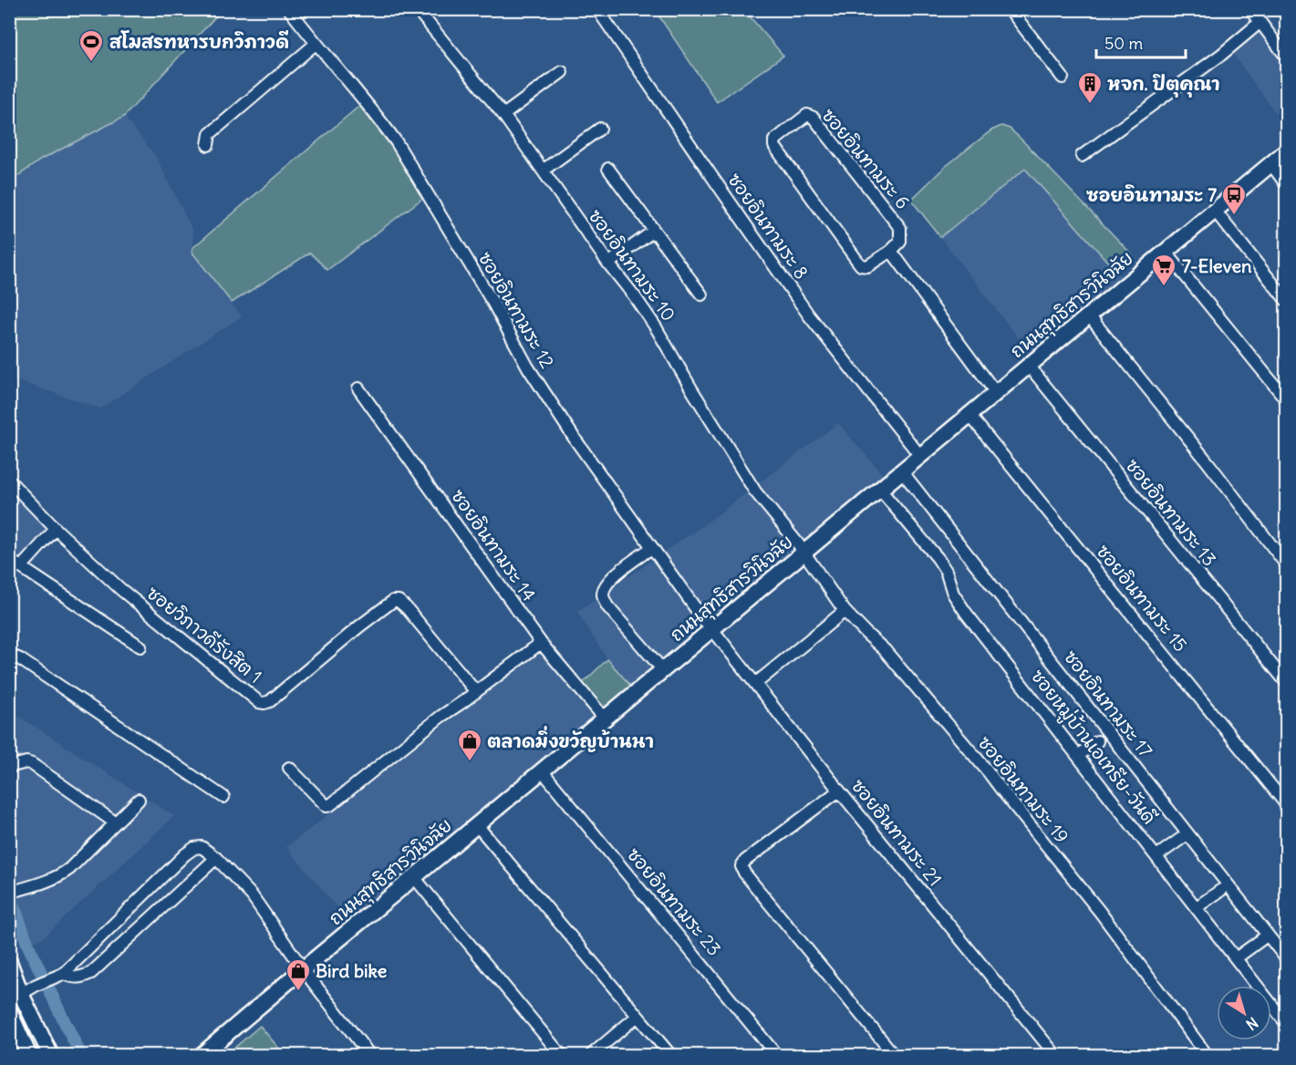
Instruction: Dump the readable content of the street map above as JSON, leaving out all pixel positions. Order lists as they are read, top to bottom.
{
  "streets": {
    "main road": ["ถนนสุทธิสารวินิจฉัย"],
    "street": [
      "ซอยอินทามระ 6",
      "ซอยอินทามระ 8",
      "ซอยอินทามระ 10",
      "ซอยอินทามระ 12",
      "ซอยอินทามระ 13",
      "ซอยอินทามระ 14",
      "ซอยอินทามระ 15",
      "ซอยวิภาวดีรังสิต 1",
      "ซอยอินทามระ 17",
      "ซอยหมู่บ้านเอเทรีย-วันดี",
      "ซอยอินทามระ 19",
      "ซอยอินทามระ 21",
      "ซอยอินทามระ 23"
    ]
  },
  "crossings": [
    ["ซอยอินทามระ 8", "ถนนสุทธิสารวินิจฉัย"],
    ["ซอยอินทามระ 10", "ถนนสุทธิสารวินิจฉัย"],
    ["ซอยอินทามระ 10", "ซอยอินทามระ 19"],
    ["ถนนสุทธิสารวินิจฉัย", "ซอยอินทามระ 12"],
    ["ถนนสุทธิสารวินิจฉัย", "ซอยอินทามระ 13"],
    ["ถนนสุทธิสารวินิจฉัย", "ซอยอินทามระ 14"],
    ["ถนนสุทธิสารวินิจฉัย", "ซอยอินทามระ 15"],
    ["ถนนสุทธิสารวินิจฉัย", "ซอยอินทามระ 17"],
    ["ถนนสุทธิสารวินิจฉัย", "ซอยหมู่บ้านเอเทรีย-วันดี"],
    ["ถนนสุทธิสารวินิจฉัย", "ซอยอินทามระ 19"],
    ["ถนนสุทธิสารวินิจฉัย", "ซอยอินทามระ 21"],
    ["ถนนสุทธิสารวินิจฉัย", "ซอยอินทามระ 23"],
    ["ซอยอินทามระ 12", "ซอยอินทามระ 21"]
  ],
  "places": {
    "sports": ["สโมสรทหารบกวิภาวดี"],
    "building": ["หจก. ปิตุคุณา"],
    "bus stop": ["ซอยอินทามระ 7"],
    "supermarket": ["7-Eleven"],
    "shop": ["ตลาดมิ่งขวัญบ้านนา", "Bird bike"]
  },
  "scale_bar": "50 m",
  "north": "bottom right"
}
